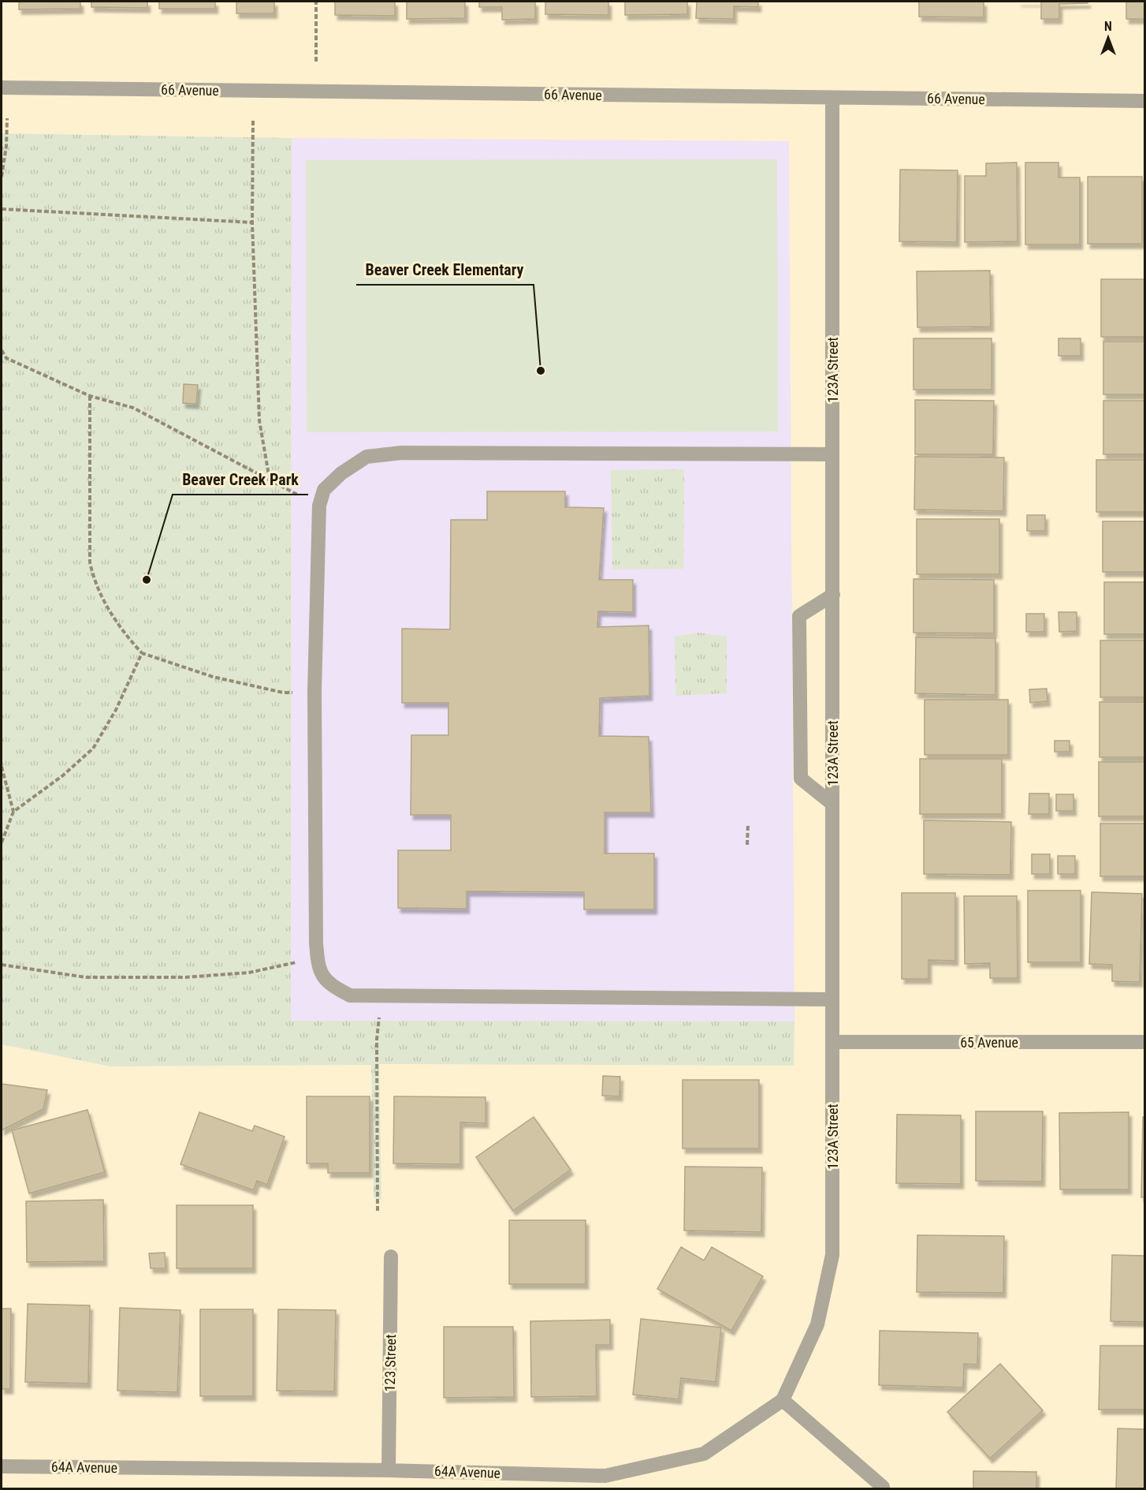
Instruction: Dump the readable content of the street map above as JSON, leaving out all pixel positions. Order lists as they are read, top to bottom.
{
  "streets": {
    "street": [
      "66 Avenue",
      "123A Street",
      "65 Avenue",
      "123 Street",
      "64A Avenue"
    ]
  },
  "crossings": [
    ["66 Avenue", "123A Street"],
    ["123A Street", "65 Avenue"],
    ["123A Street", "64A Avenue"],
    ["123 Street", "64A Avenue"]
  ],
  "places": ["Beaver Creek Elementary", "Beaver Creek Park"],
  "north": "top"
}
